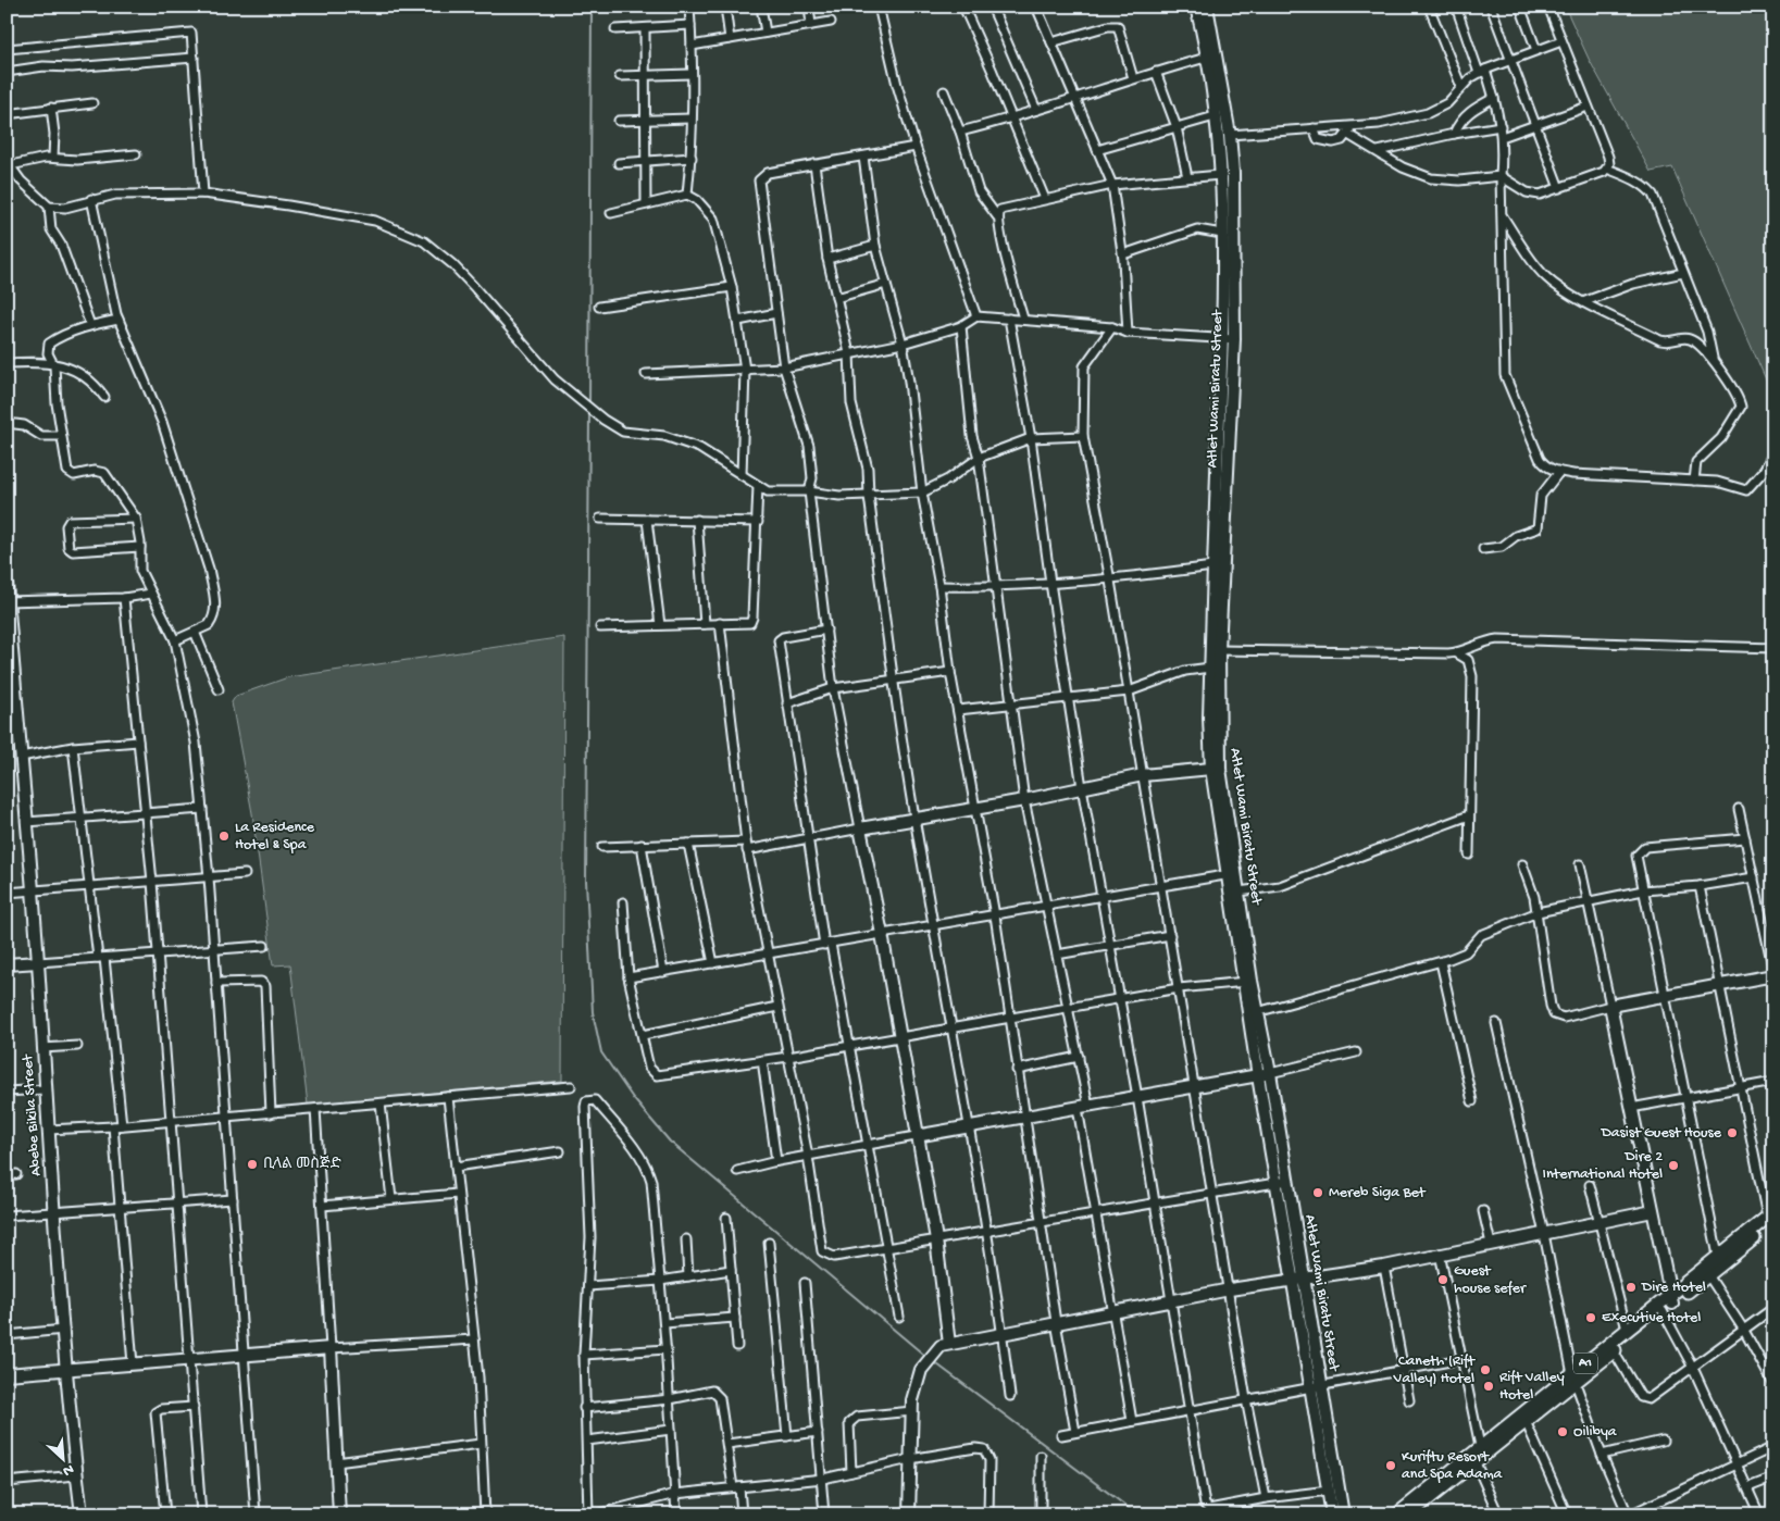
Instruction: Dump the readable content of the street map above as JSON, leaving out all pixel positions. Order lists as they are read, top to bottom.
{
  "streets": {
    "main road": ["Atlet Wami Biratu Street", "Abebe Bikila Street", "A1"]
  },
  "places": [
    "La Residence Hotel & Spa",
    "Dasist Guest House",
    "ቢላል መስጅድ",
    "Dire 2 International Hotel",
    "Mereb Siga Bet",
    "Guest house sefer",
    "Dire Hotel",
    "Executive Hotel",
    "Caneth (Rift Valley) Hotel",
    "Rift Valley Hotel",
    "Oilibya",
    "Kuriftu Resort and Spa Adama"
  ],
  "north": "bottom right"
}
